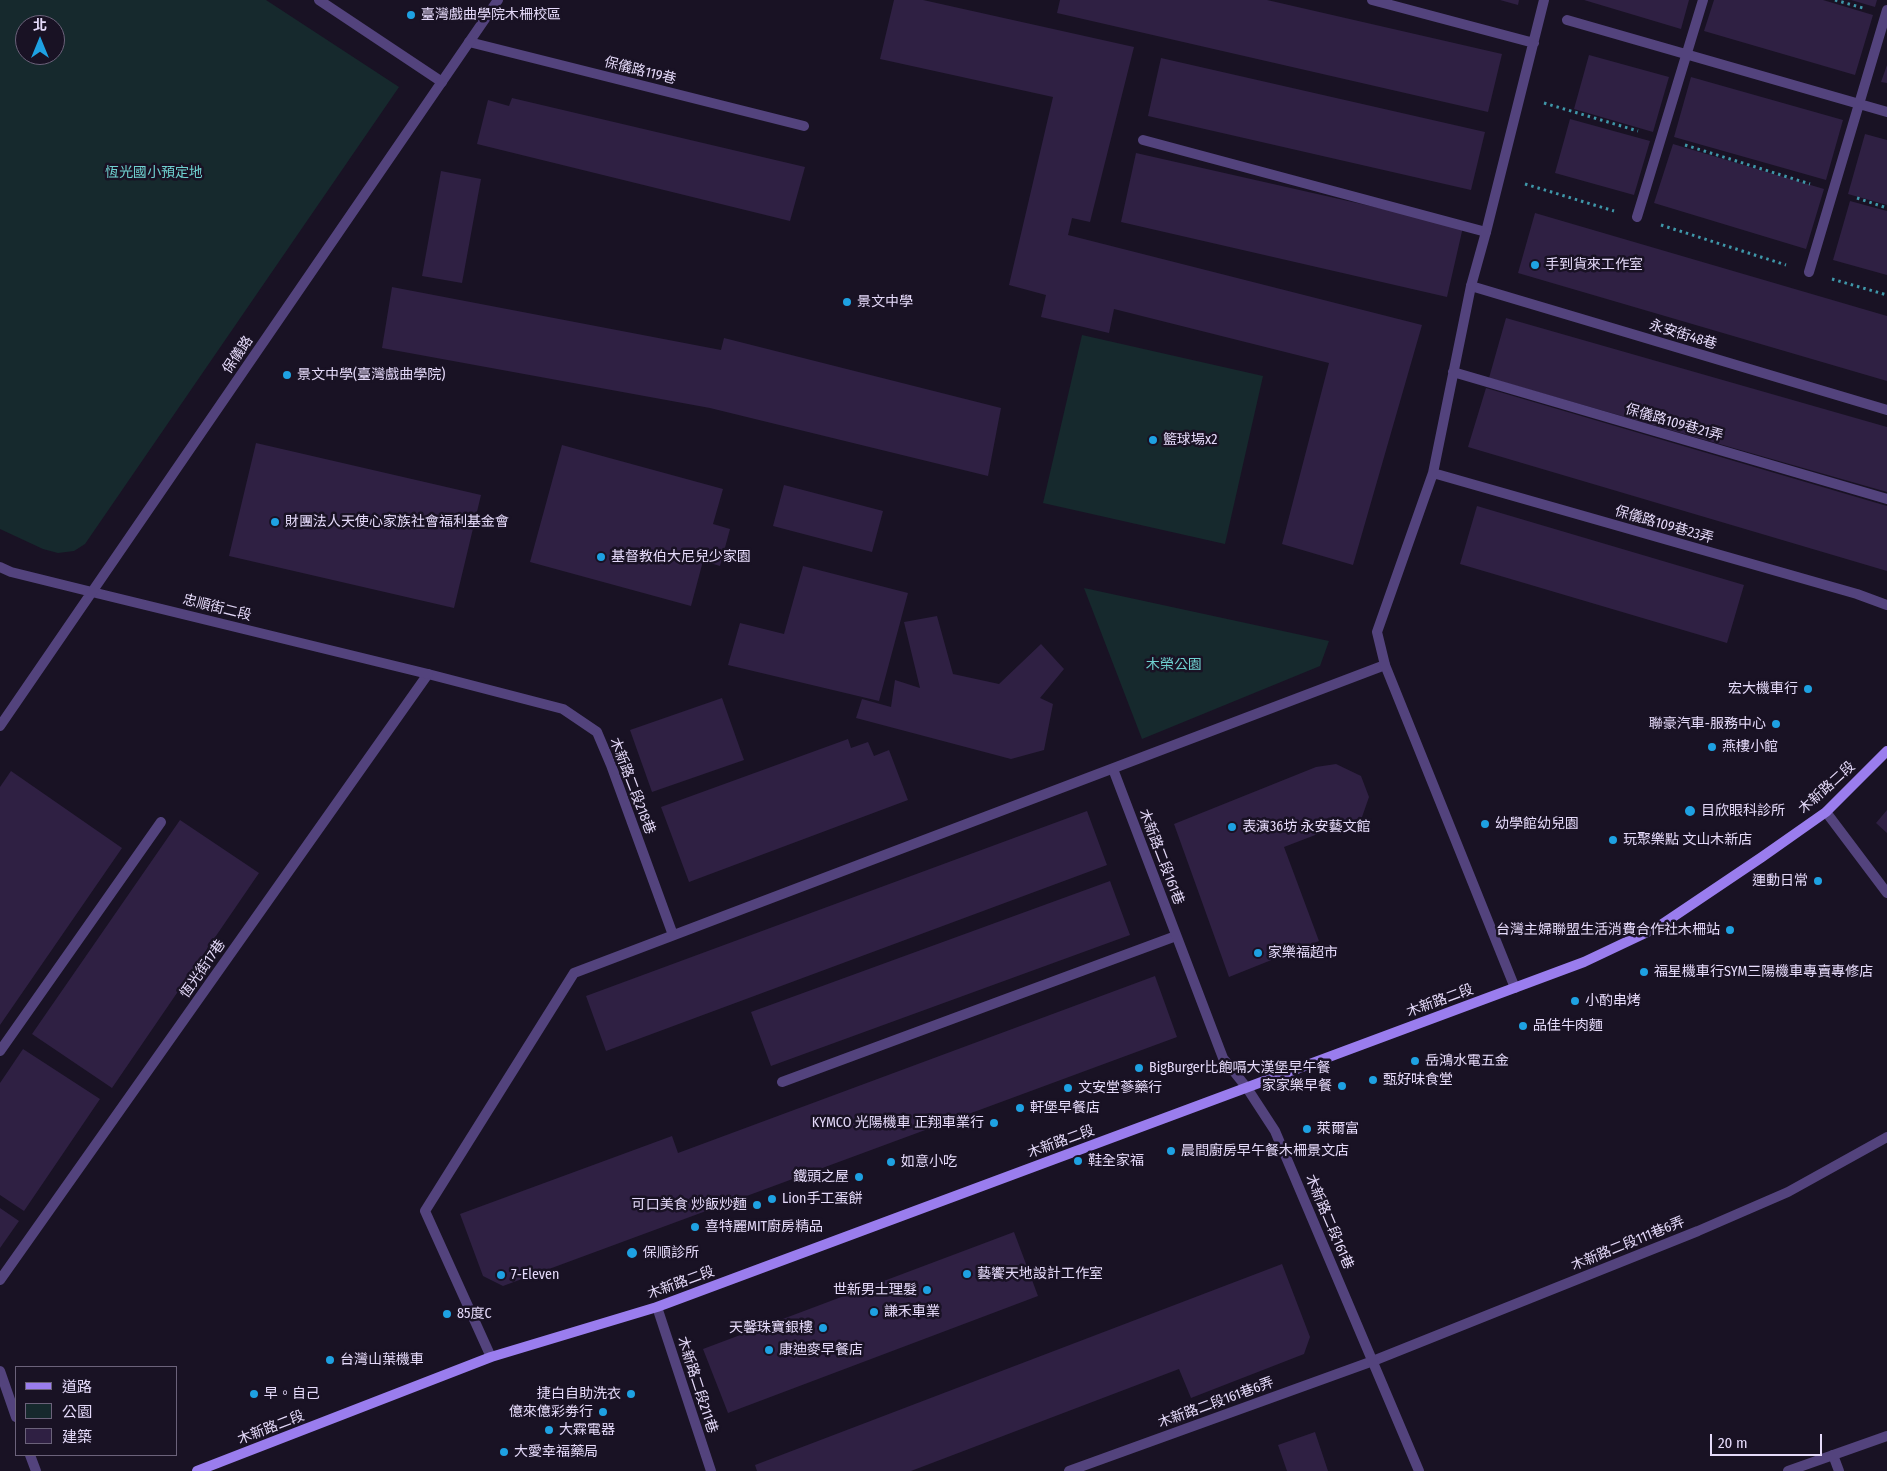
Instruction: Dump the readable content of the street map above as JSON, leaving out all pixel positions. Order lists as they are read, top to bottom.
{
  "streets": {
    "main road": ["木新路二段"],
    "street": [
      "保儀路119巷",
      "永安街48巷",
      "保儀路",
      "保儀路109巷21弄",
      "保儀路109巷23弄",
      "忠順街二段",
      "木新路二段218巷",
      "木新路二段161巷",
      "恆光街17巷",
      "木新路二段111巷6弄",
      "木新路二段211巷",
      "木新路二段161巷6弄"
    ]
  },
  "crossings": [
    ["保儀路119巷", "保儀路"],
    ["保儀路", "忠順街二段"],
    ["忠順街二段", "木新路二段218巷"],
    ["忠順街二段", "恆光街17巷"],
    ["木新路二段218巷", "恆光街17巷"],
    ["木新路二段", "木新路二段161巷"],
    ["木新路二段", "木新路二段211巷"],
    ["木新路二段161巷", "木新路二段111巷6弄"],
    ["木新路二段161巷", "木新路二段161巷6弄"],
    ["木新路二段111巷6弄", "木新路二段161巷6弄"]
  ],
  "parks": ["恆光國小預定地", "木榮公園"],
  "places": [
    "臺灣戲曲學院木柵校區",
    "手到貨來工作室",
    "景文中學",
    "景文中學(臺灣戲曲學院)",
    "籃球場x2",
    "財團法人天使心家族社會福利基金會",
    "基督教伯大尼兒少家園",
    "宏大機車行",
    "聯豪汽車-服務中心",
    "燕樓小館",
    "目欣眼科診所",
    "幼學館幼兒園",
    "表演36坊 永安藝文館",
    "玩聚樂點 文山木新店",
    "運動日常",
    "台灣主婦聯盟生活消費合作社木柵站",
    "家樂福超市",
    "福星機車行SYM三陽機車專賣專修店",
    "小酌串烤",
    "品佳牛肉麵",
    "岳鴻水電五金",
    "BigBurger比飽嗝大漢堡早午餐",
    "甄好味食堂",
    "家家樂早餐",
    "文安堂蔘藥行",
    "軒堡早餐店",
    "KYMCO 光陽機車 正翔車業行",
    "萊爾富",
    "晨間廚房早午餐木柵景文店",
    "鞋全家福",
    "如意小吃",
    "鐵頭之屋",
    "Lion手工蛋餅",
    "可口美食 炒飯炒麵",
    "喜特麗MIT廚房精品",
    "保順診所",
    "藝饗天地設計工作室",
    "7-Eleven",
    "世新男士理髮",
    "謙禾車業",
    "85度C",
    "天馨珠寶銀樓",
    "康迪麥早餐店",
    "台灣山葉機車",
    "早。自己",
    "捷白自助洗衣",
    "億來億彩劵行",
    "大霖電器",
    "大愛幸福藥局"
  ],
  "legend": ["道路", "公園", "建築"],
  "scale_bar": "20 m",
  "north": "top"
}
